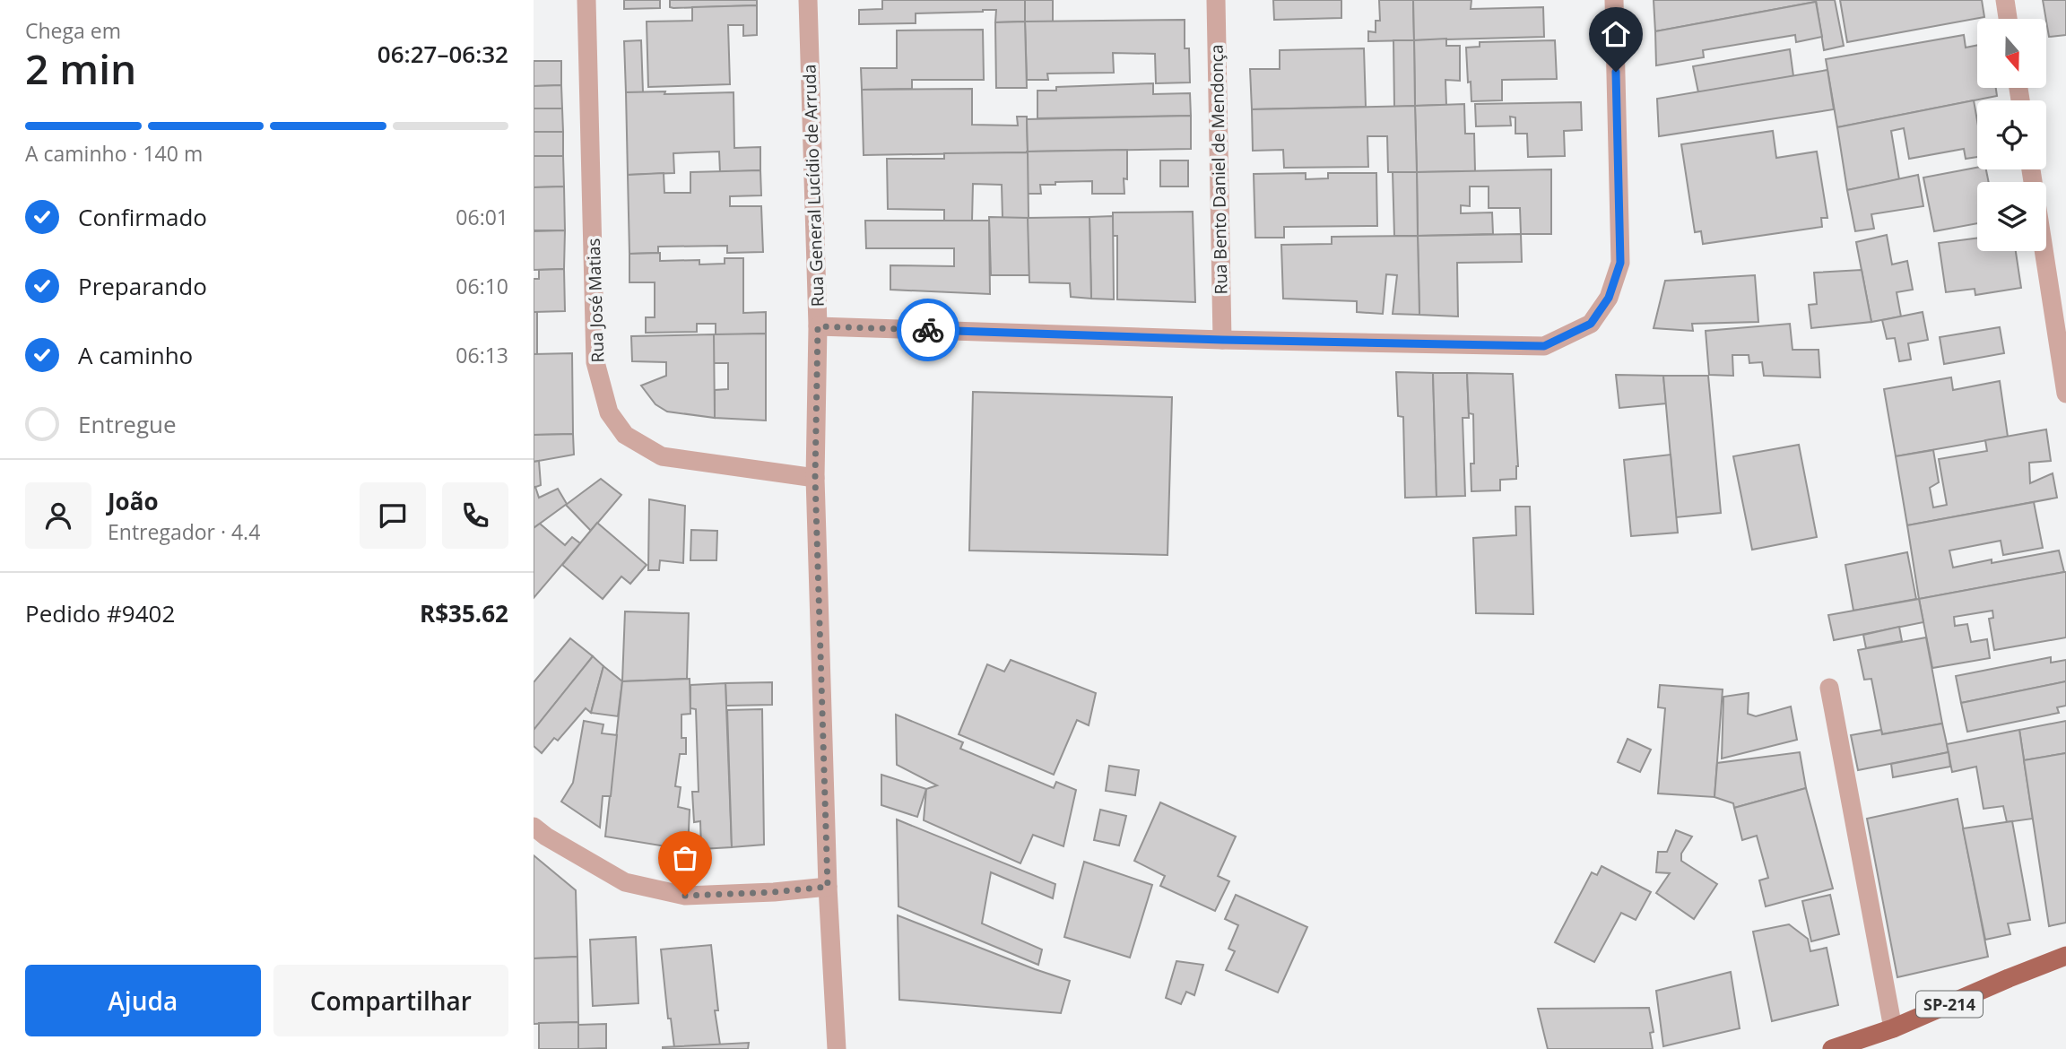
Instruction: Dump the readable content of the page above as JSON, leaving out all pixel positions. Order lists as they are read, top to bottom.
{
  "streets": {
    "main road": ["SP-214"],
    "street": ["Rua Bento Daniel de Mendonça", "Rua General Lucídio de Arruda", "Rua José Matias"]
  },
  "crossings": [
    ["Rua General Lucídio de Arruda", "Rua José Matias"]
  ],
  "north": "bottom",
  "page": {
    "heading": ["2 min", "Chega em", "06:27–06:32"],
    "panel": [
      "João",
      "Entregador · 4.4",
      "Pedido #9402",
      "R$35.62"
    ],
    "bar": "A caminho · 140 m",
    "list": [
      ["Confirmado", "06:01"],
      ["Preparando", "06:10"],
      ["A caminho", "06:13"],
      "Entregue"
    ],
    "buttons": ["Ajuda", "Compartilhar"]
  }
}
